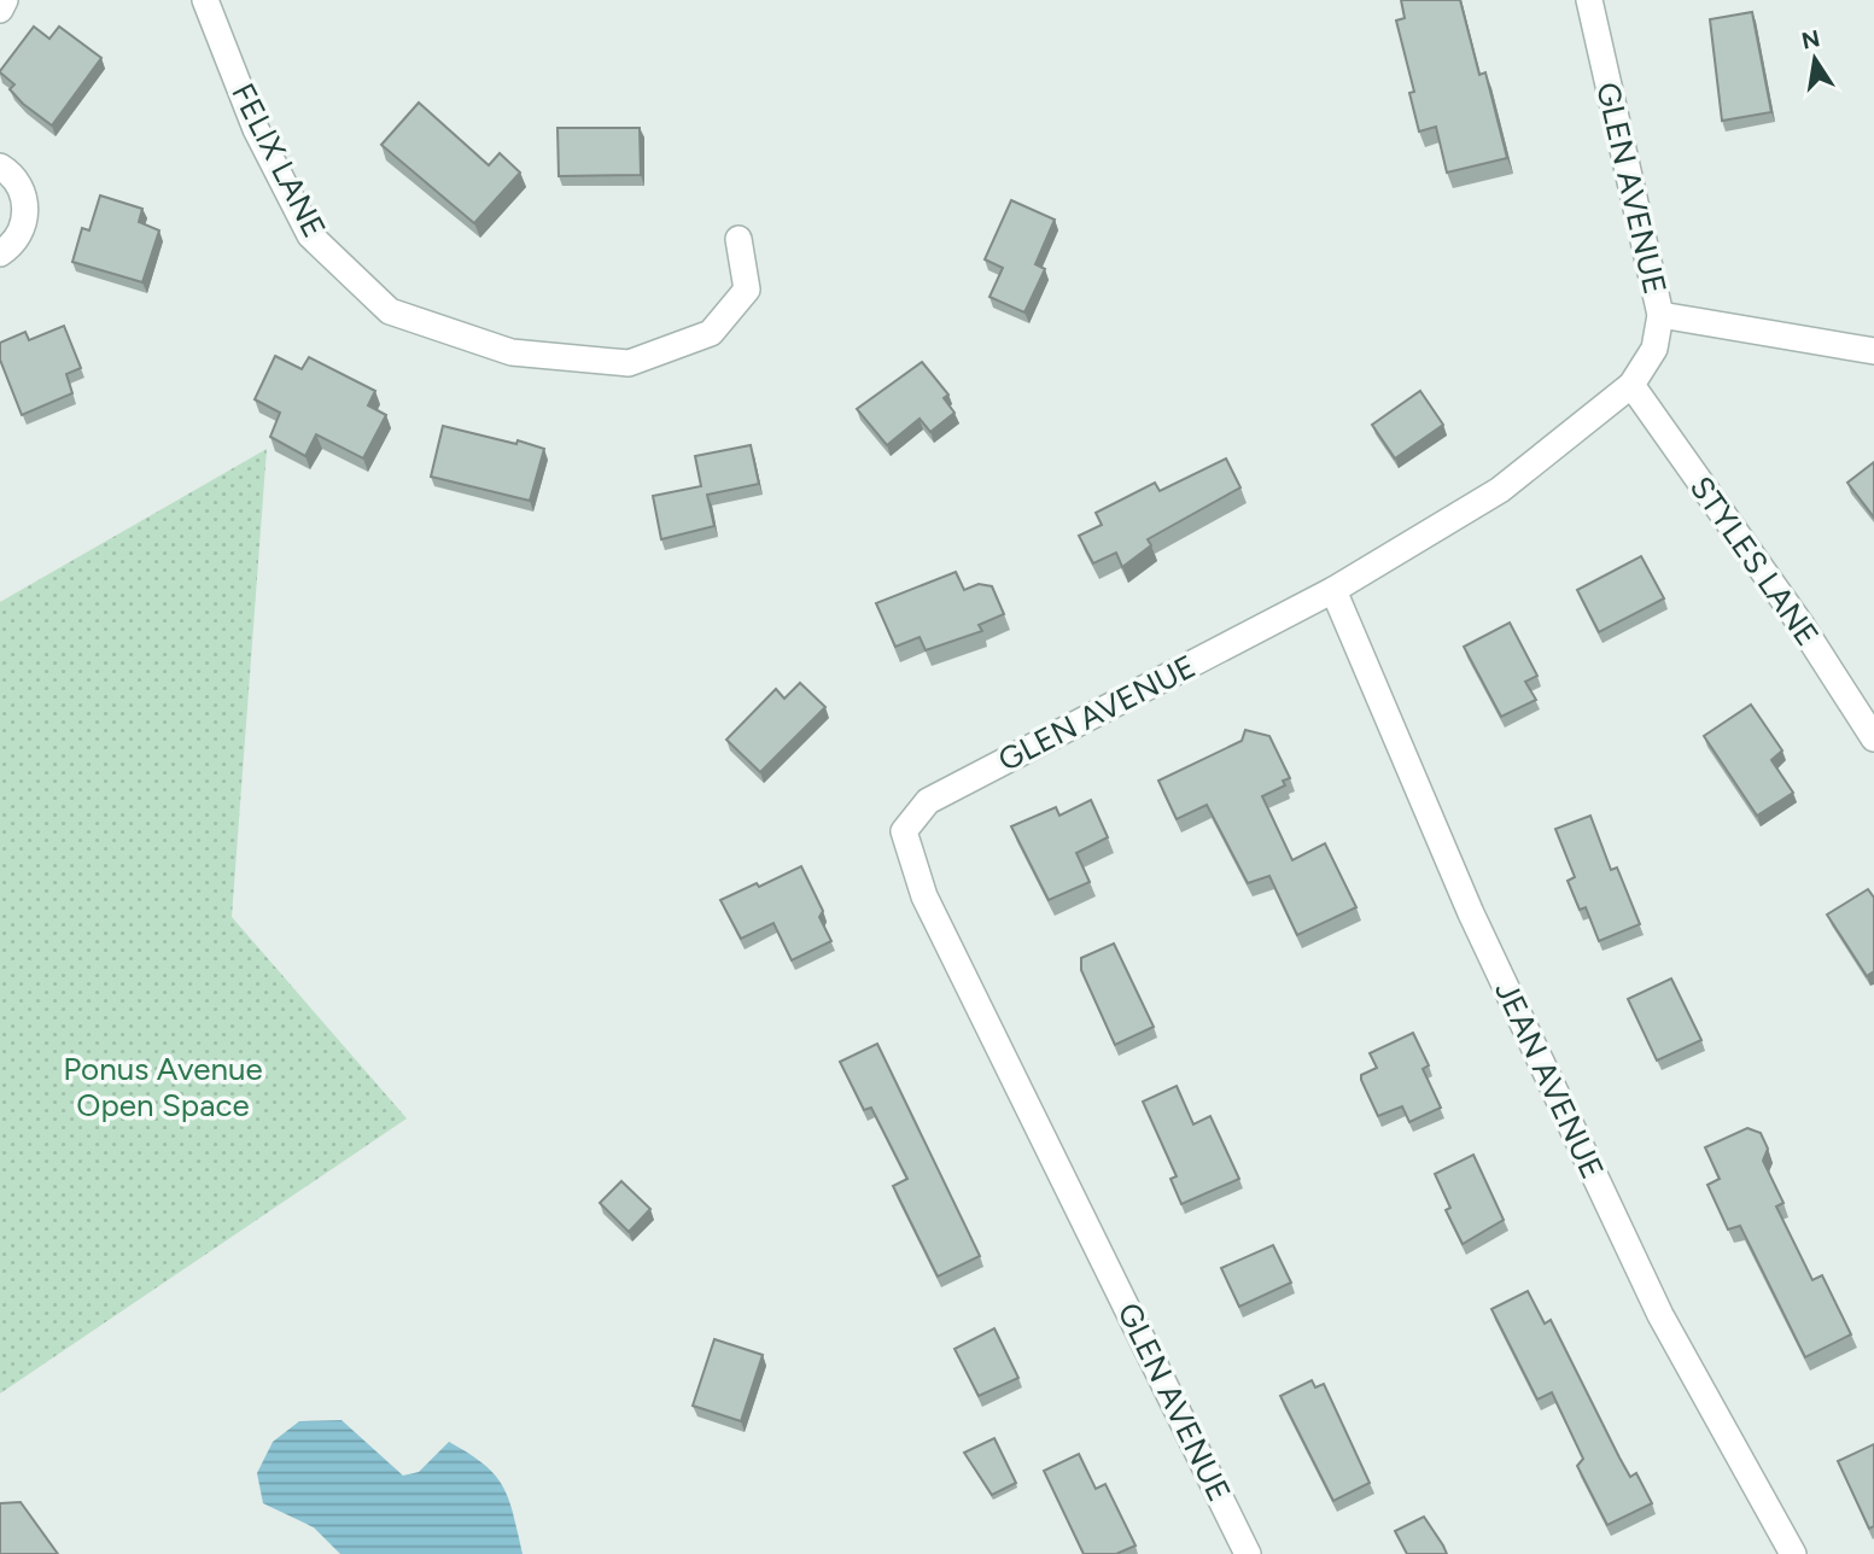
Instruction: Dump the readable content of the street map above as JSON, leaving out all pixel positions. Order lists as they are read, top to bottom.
{
  "streets": {
    "street": [
      "FELIX LANE",
      "GLEN AVENUE",
      "STYLES LANE",
      "JEAN AVENUE"
    ]
  },
  "crossings": [
    ["GLEN AVENUE", "STYLES LANE"],
    ["GLEN AVENUE", "JEAN AVENUE"]
  ],
  "parks": ["Ponus Avenue Open Space"],
  "north": "top"
}
